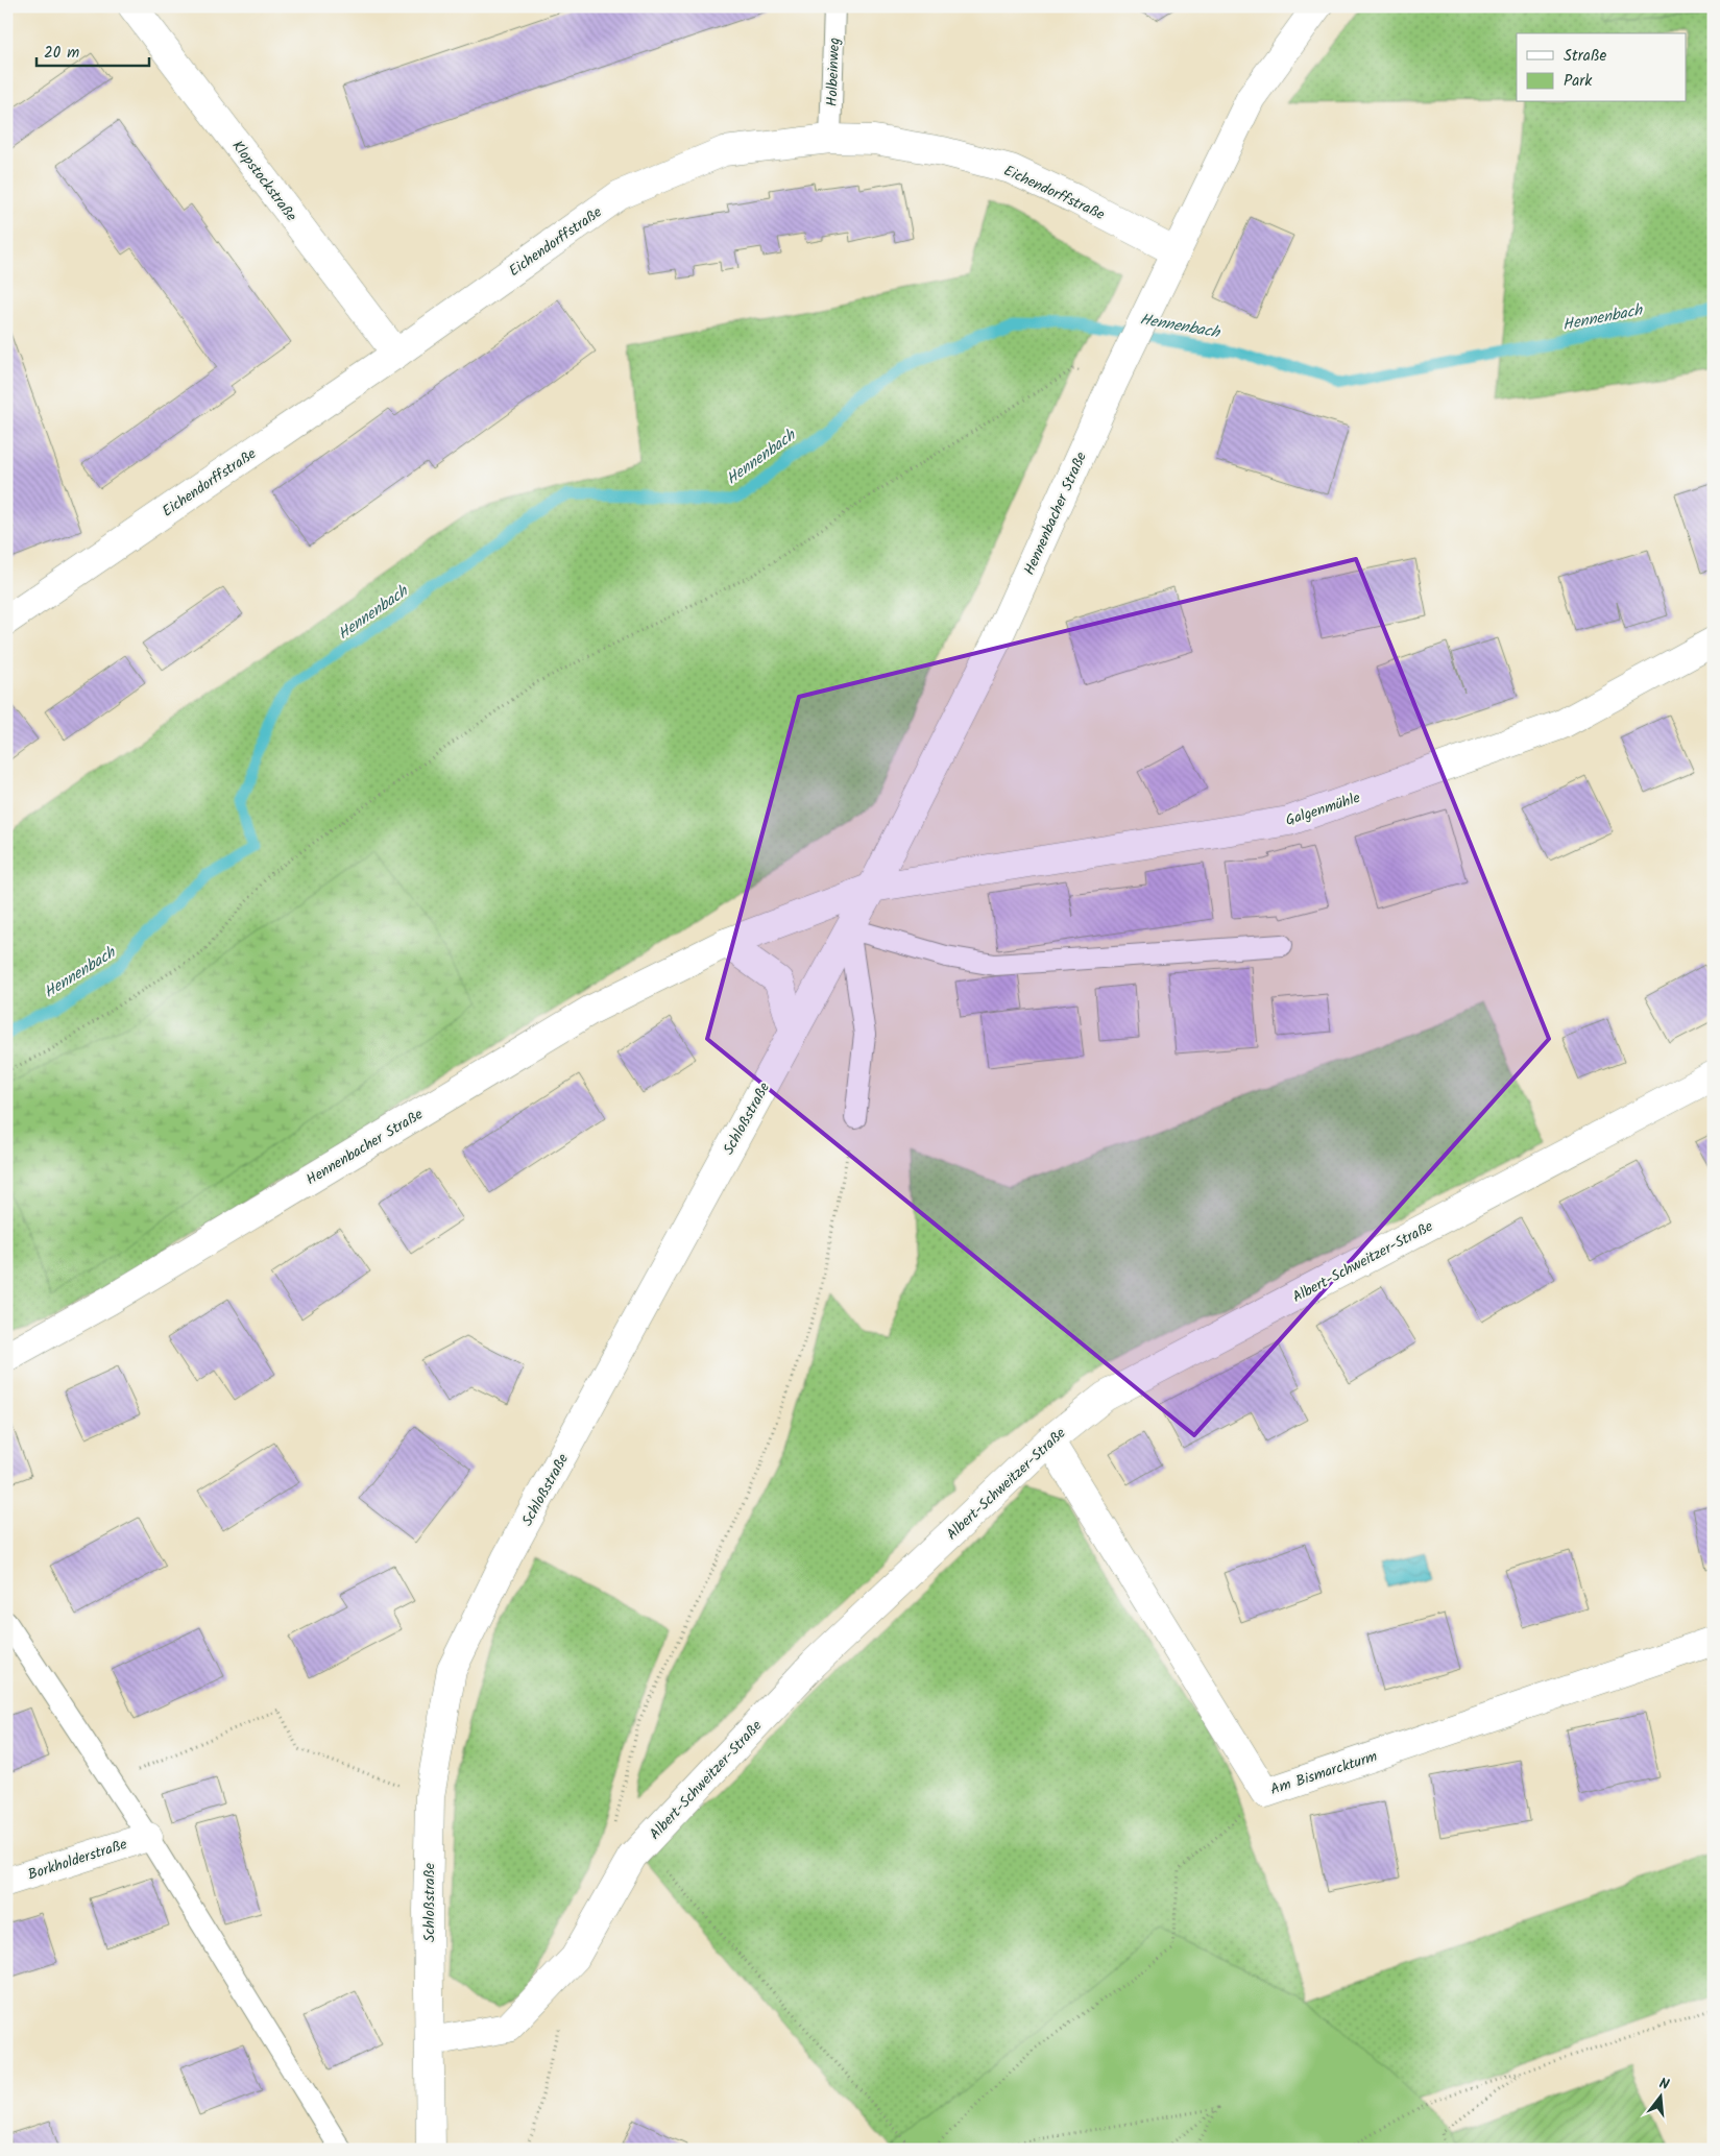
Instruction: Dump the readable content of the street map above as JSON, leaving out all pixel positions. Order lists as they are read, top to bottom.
{
  "streets": {
    "street": [
      "Klopstockstraße",
      "Eichendorffstraße",
      "Hennenbacher Straße",
      "Galgenmühle",
      "Schloßstraße",
      "Albert-Schweitzer-Straße",
      "Am Bismarckturm",
      "Borkholderstraße"
    ],
    "lane": ["Holbeinweg"]
  },
  "crossings": [
    ["Holbeinweg", "Eichendorffstraße"],
    ["Klopstockstraße", "Eichendorffstraße"],
    ["Eichendorffstraße", "Hennenbacher Straße"],
    ["Hennenbacher Straße", "Galgenmühle"],
    ["Hennenbacher Straße", "Schloßstraße"],
    ["Galgenmühle", "Schloßstraße"],
    ["Schloßstraße", "Albert-Schweitzer-Straße"],
    ["Albert-Schweitzer-Straße", "Am Bismarckturm"]
  ],
  "water": ["Hennenbach"],
  "legend": ["Straße", "Park"],
  "scale_bar": "20 m",
  "north": "top"
}
